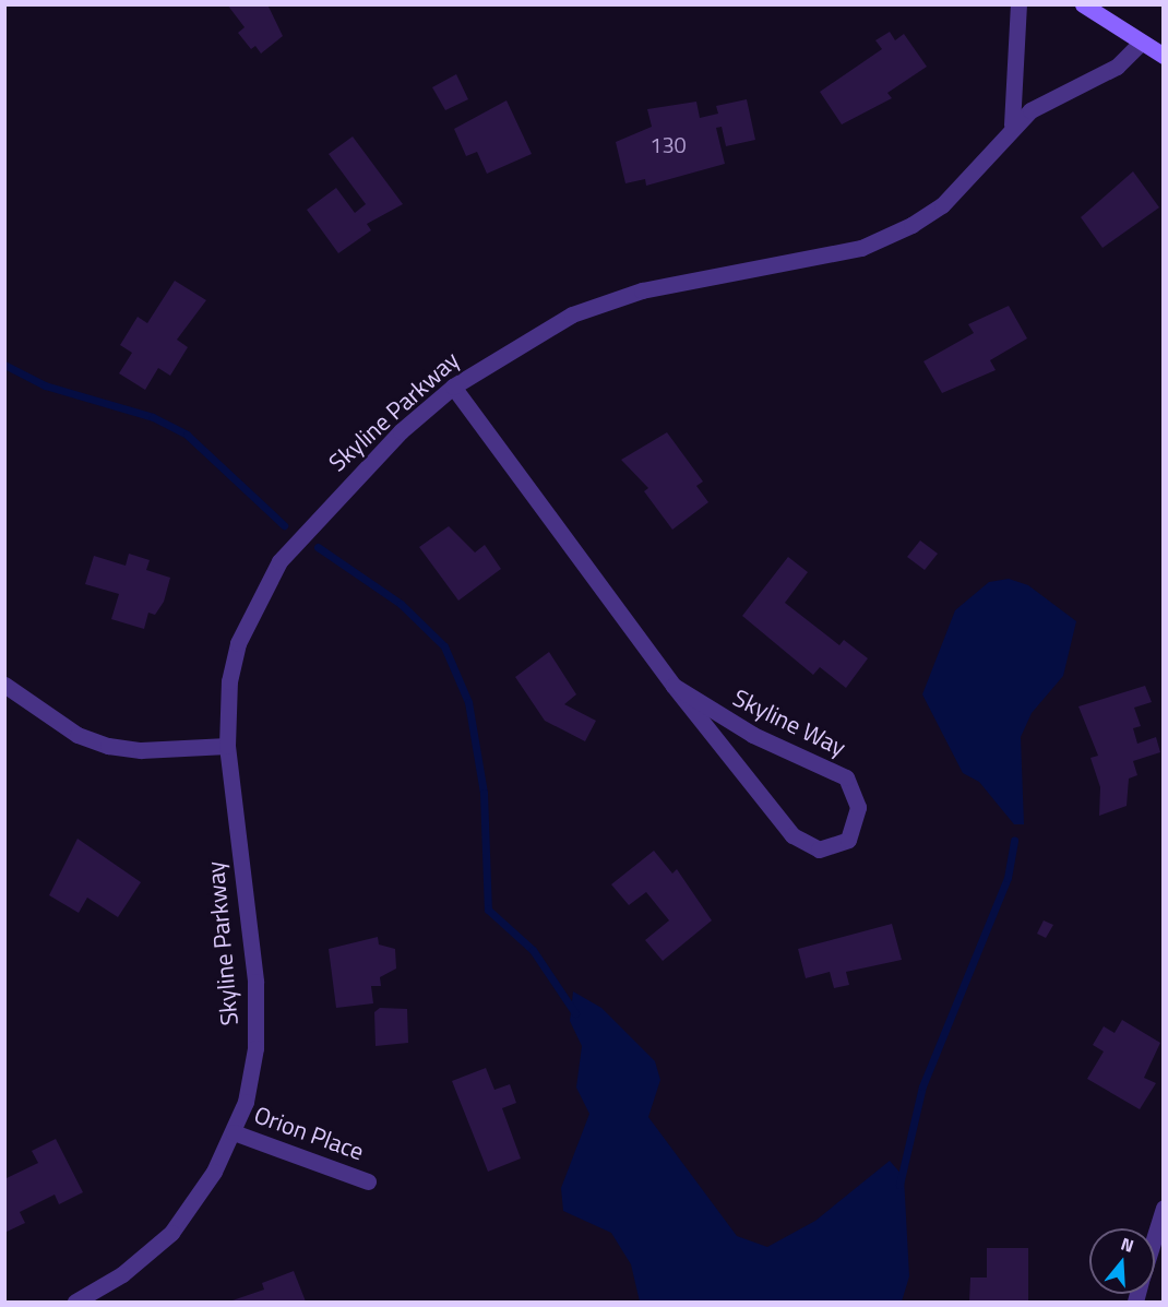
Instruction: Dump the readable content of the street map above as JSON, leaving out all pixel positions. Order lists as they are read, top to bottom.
{
  "streets": {
    "street": ["Skyline Parkway", "Skyline Way", "Orion Place"]
  },
  "crossings": [
    ["Skyline Parkway", "Skyline Way"],
    ["Skyline Parkway", "Orion Place"]
  ],
  "house_numbers": ["130"],
  "north": "top"
}
